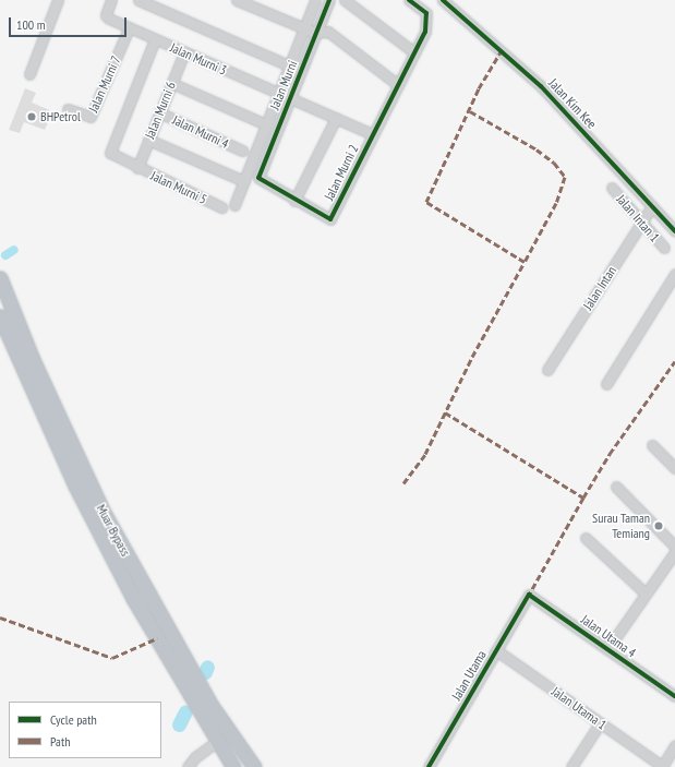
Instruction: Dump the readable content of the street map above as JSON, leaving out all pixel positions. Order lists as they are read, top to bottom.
{
  "streets": {
    "highway": ["Muar Bypass"],
    "street": [
      "Jalan Murni 3",
      "Jalan Murni 7",
      "Jalan Murni",
      "Jalan Kim Kee",
      "Jalan Murni 6",
      "Jalan Murni 4",
      "Jalan Murni 2",
      "Jalan Murni 5",
      "Jalan Intan 1",
      "Jalan Intan",
      "Jalan Utama 4",
      "Jalan Utama",
      "Jalan Utama 1"
    ]
  },
  "crossings": [
    ["Jalan Murni 3", "Jalan Murni 7"],
    ["Jalan Murni 3", "Jalan Murni"],
    ["Jalan Murni 3", "Jalan Murni 6"],
    ["Jalan Murni 3", "Jalan Murni 2"],
    ["Jalan Murni 3", "Jalan Murni 5"],
    ["Jalan Murni", "Jalan Murni 2"],
    ["Jalan Kim Kee", "Jalan Intan"],
    ["Jalan Murni 6", "Jalan Murni 4"],
    ["Jalan Murni 6", "Jalan Murni 5"],
    ["Jalan Intan 1", "Jalan Intan"],
    ["Jalan Utama 4", "Jalan Utama"],
    ["Jalan Utama", "Jalan Utama 1"]
  ],
  "places": ["BHPetrol", "Surau Taman Temiang"],
  "legend": ["Cycle path", "Path"],
  "scale_bar": "100 m"
}
